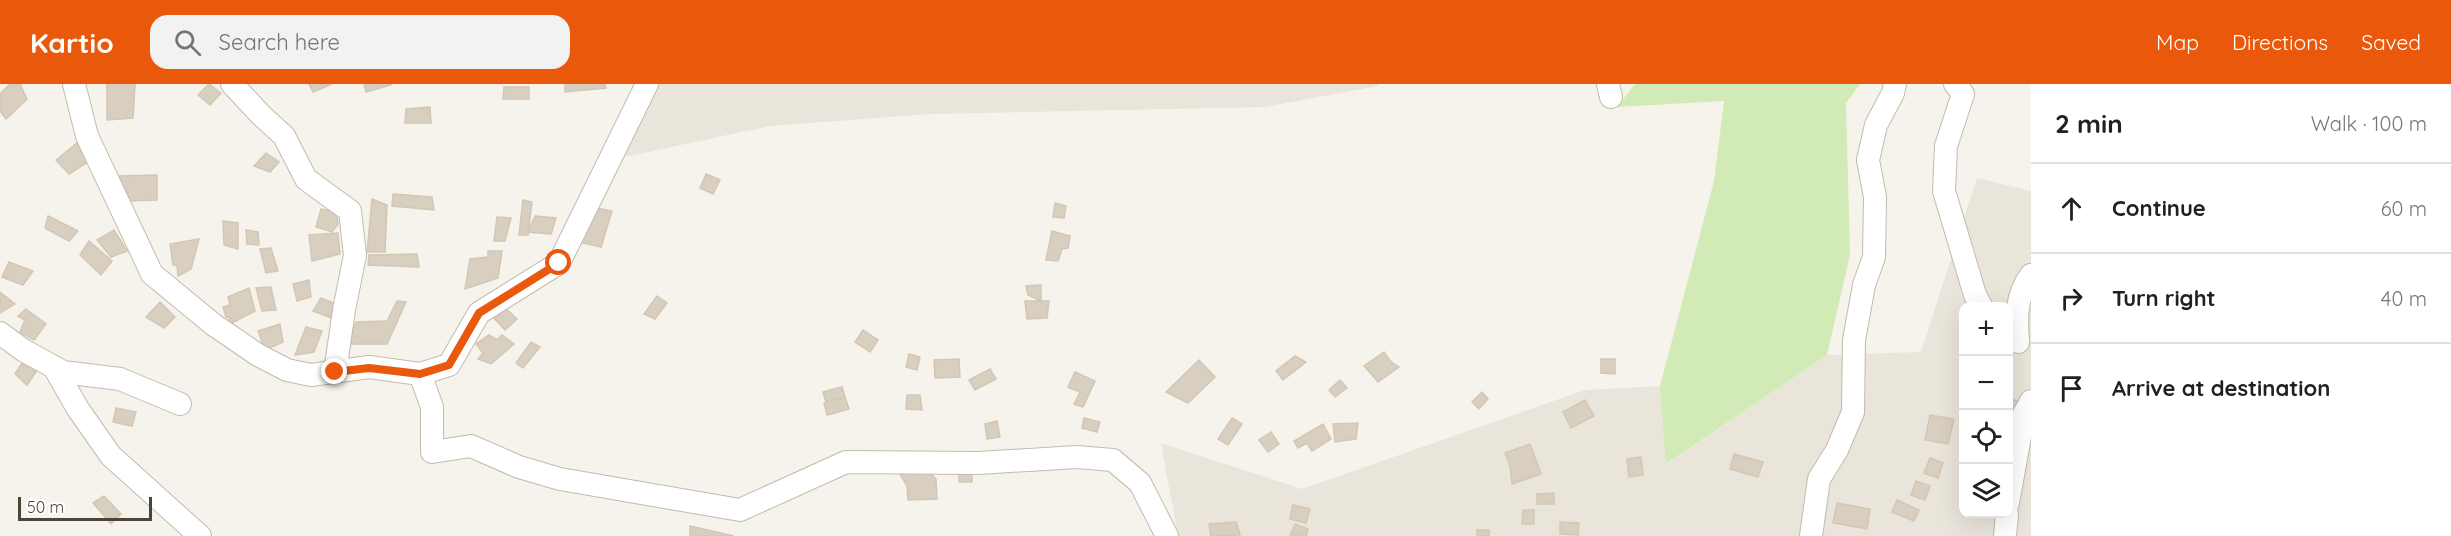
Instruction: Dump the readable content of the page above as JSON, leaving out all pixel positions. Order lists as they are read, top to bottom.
{
  "scale_bar": "50 m",
  "page": {
    "header": "Kartio",
    "search": "Search here",
    "nav": ["Map", "Directions", "Saved"],
    "heading": ["2 min", "Walk · 100 m"],
    "list": [
      ["Continue", "60 m"],
      ["Turn right", "40 m"],
      "Arrive at destination"
    ],
    "map_buttons": ["+", "−"],
    "scale": "50 m"
  }
}
